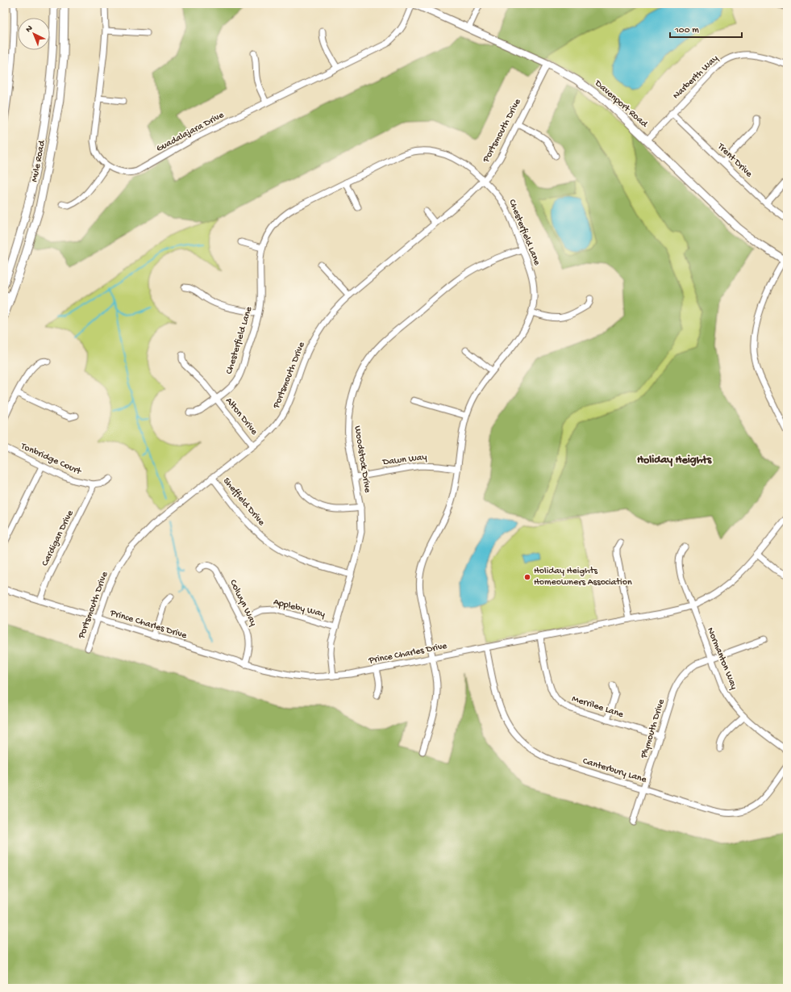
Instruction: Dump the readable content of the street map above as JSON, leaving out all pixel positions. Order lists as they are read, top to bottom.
{
  "streets": {
    "main road": ["Davenport Road", "Mule Road"],
    "street": [
      "Narberth Way",
      "Portsmouth Drive",
      "Guadalajara Drive",
      "Trent Drive",
      "Chesterfield Lane",
      "Alton Drive",
      "Tonbridge Court",
      "Woodstock Drive",
      "Dawn Way",
      "Sheffield Drive",
      "Cardigan Drive",
      "Colwyn Way",
      "Appleby Way",
      "Prince Charles Drive",
      "Normanton Way",
      "Merrilee Lane",
      "Plymouth Drive",
      "Canterbury Lane"
    ]
  },
  "crossings": [
    ["Narberth Way", "Davenport Road"],
    ["Narberth Way", "Trent Drive"],
    ["Davenport Road", "Portsmouth Drive"],
    ["Davenport Road", "Guadalajara Drive"],
    ["Portsmouth Drive", "Chesterfield Lane"],
    ["Portsmouth Drive", "Alton Drive"],
    ["Portsmouth Drive", "Sheffield Drive"],
    ["Portsmouth Drive", "Prince Charles Drive"],
    ["Chesterfield Lane", "Alton Drive"],
    ["Chesterfield Lane", "Woodstock Drive"],
    ["Chesterfield Lane", "Dawn Way"],
    ["Chesterfield Lane", "Prince Charles Drive"],
    ["Tonbridge Court", "Cardigan Drive"],
    ["Woodstock Drive", "Dawn Way"],
    ["Woodstock Drive", "Sheffield Drive"],
    ["Woodstock Drive", "Appleby Way"],
    ["Woodstock Drive", "Prince Charles Drive"],
    ["Cardigan Drive", "Prince Charles Drive"],
    ["Colwyn Way", "Appleby Way"],
    ["Colwyn Way", "Prince Charles Drive"],
    ["Prince Charles Drive", "Normanton Way"],
    ["Prince Charles Drive", "Merrilee Lane"],
    ["Prince Charles Drive", "Canterbury Lane"],
    ["Normanton Way", "Plymouth Drive"],
    ["Merrilee Lane", "Plymouth Drive"],
    ["Plymouth Drive", "Canterbury Lane"]
  ],
  "districts": ["Holiday Heights"],
  "places": ["Holiday Heights Homeowners Association"],
  "scale_bar": "100 m",
  "north": "top left"
}
